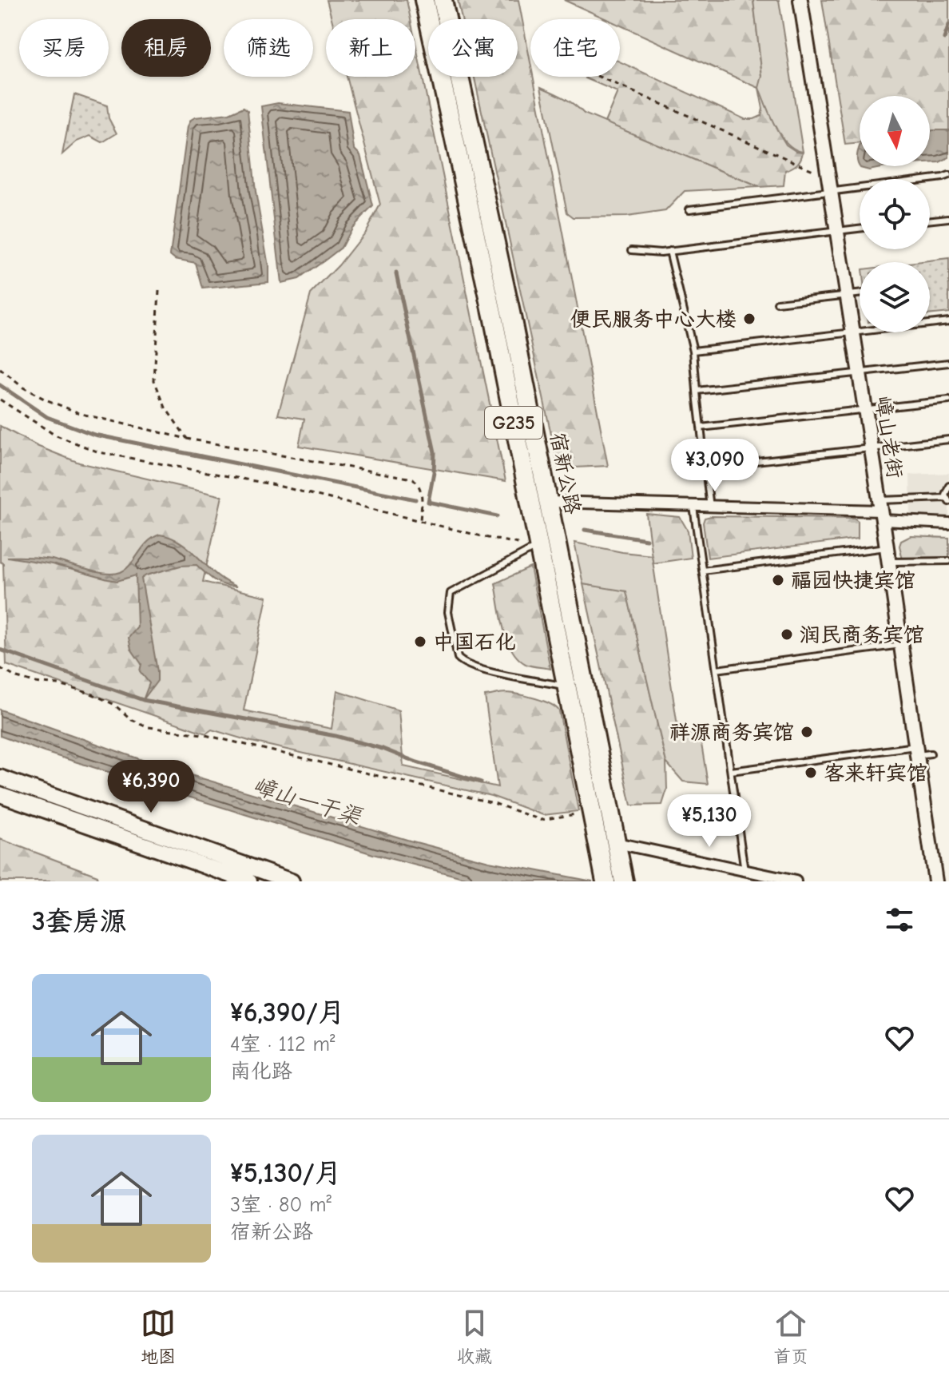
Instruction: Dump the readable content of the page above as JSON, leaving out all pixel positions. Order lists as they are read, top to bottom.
{
  "streets": {
    "highway": ["G235", "宿新公路"],
    "street": ["嶂山老街"]
  },
  "water": ["嶂山一干渠"],
  "places": [
    "便民服务中心大楼",
    "福园快捷宾馆",
    "润民商务宾馆",
    "中国石化",
    "祥源商务宾馆",
    "客来轩宾馆"
  ],
  "north": "bottom",
  "page": {
    "chip": [
      "买房",
      "租房",
      "筛选",
      "新上",
      "公寓",
      "住宅"
    ],
    "price": ["¥3,090", "¥6,390", "¥5,130"],
    "heading": "3套房源",
    "list": [
      {
        "name": "¥6,390/月",
        "note": "4室 · 112 m² · 南化路"
      },
      {
        "name": "¥5,130/月",
        "note": "3室 · 80 m² · 宿新公路"
      }
    ],
    "tabs": ["地图", "收藏", "首页"]
  }
}
